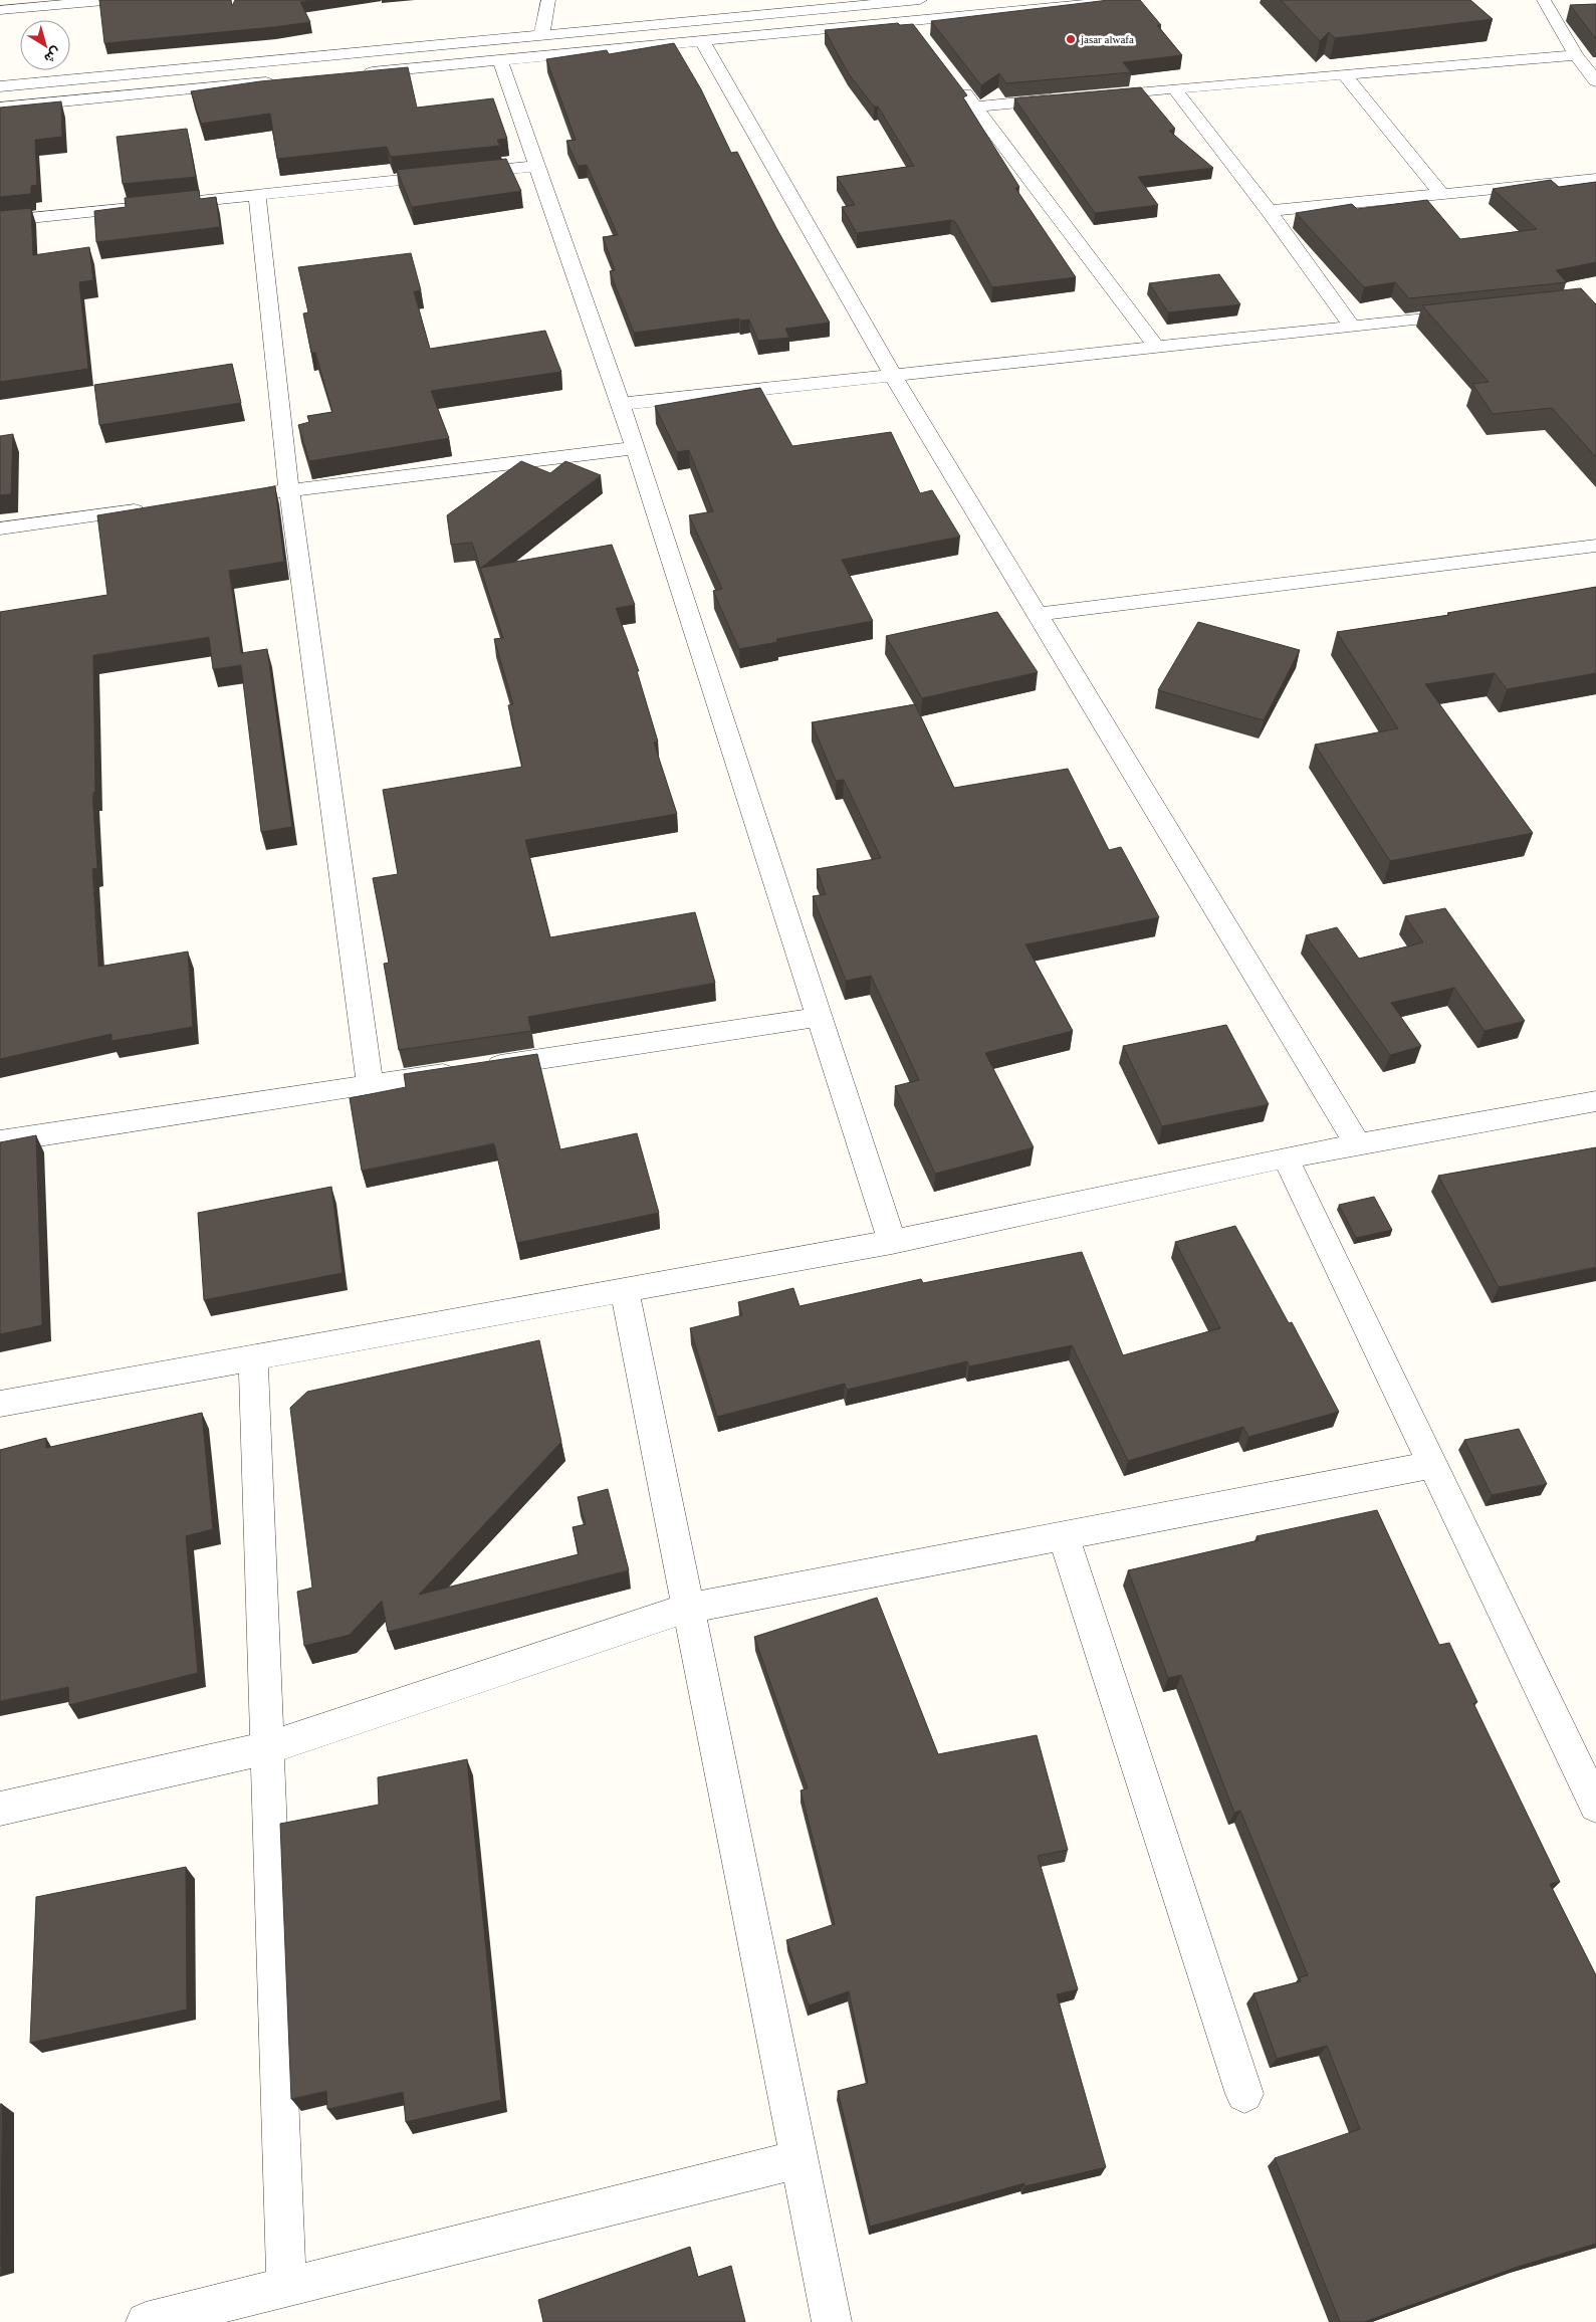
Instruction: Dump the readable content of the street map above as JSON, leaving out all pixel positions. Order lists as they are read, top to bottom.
{
  "places": ["jasar alwafa"],
  "north": "bottom right"
}
